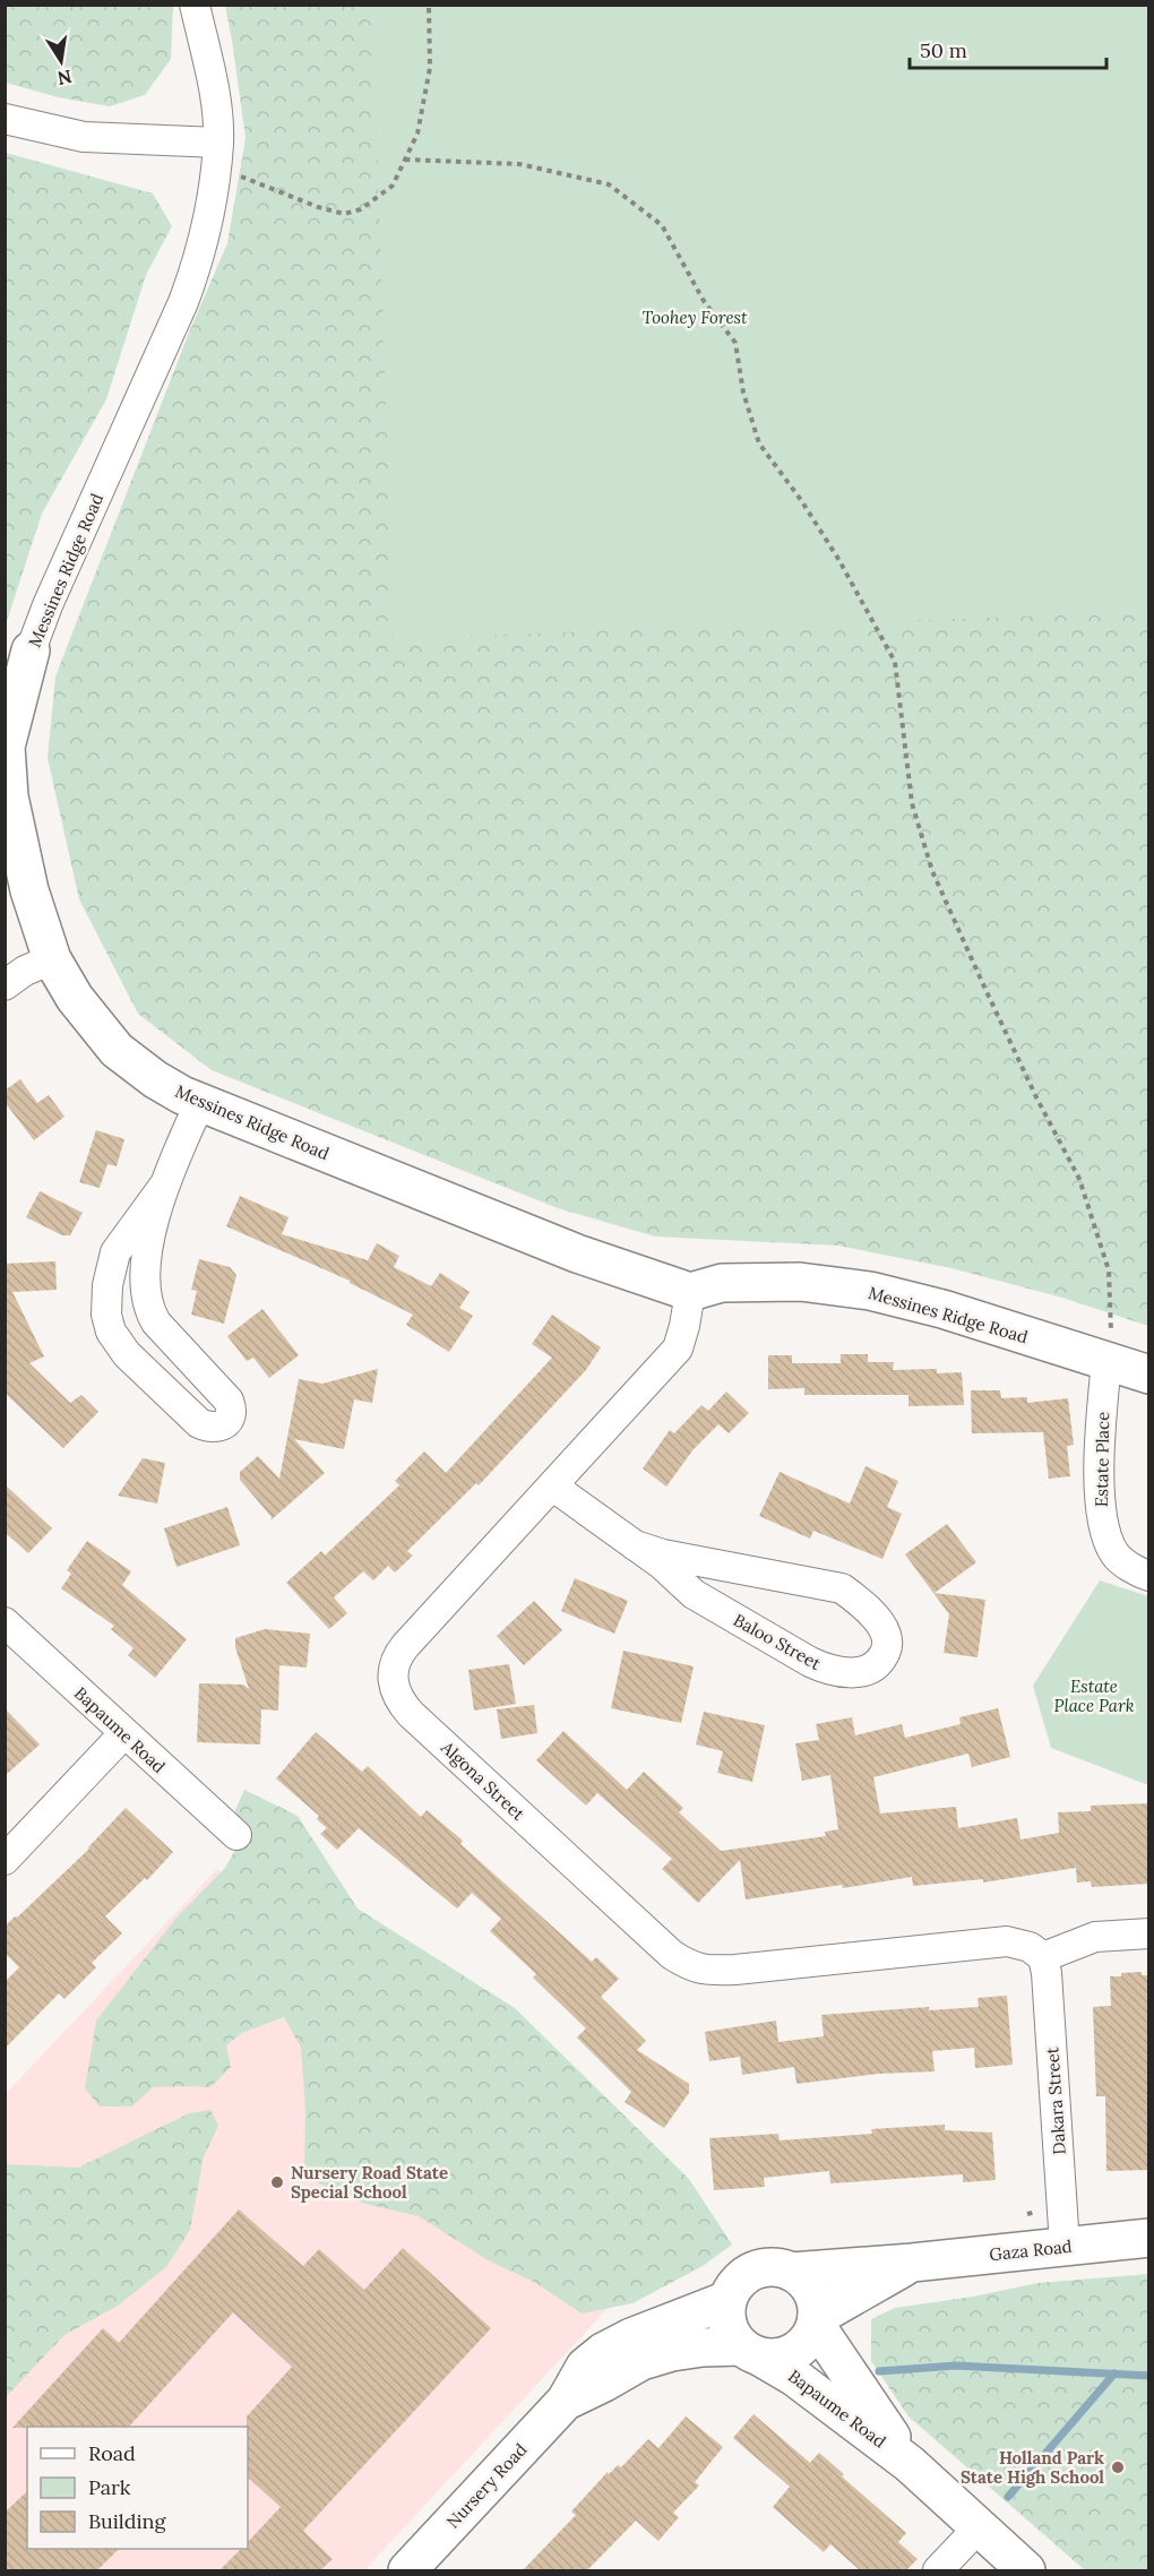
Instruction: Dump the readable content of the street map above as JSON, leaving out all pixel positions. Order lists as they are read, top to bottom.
{
  "streets": {
    "street": [
      "Messines Ridge Road",
      "Estate Place",
      "Baloo Street",
      "Bapaume Road",
      "Algona Street",
      "Dakara Street",
      "Gaza Road",
      "Nursery Road"
    ]
  },
  "crossings": [
    ["Messines Ridge Road", "Estate Place"],
    ["Messines Ridge Road", "Algona Street"],
    ["Baloo Street", "Algona Street"],
    ["Bapaume Road", "Gaza Road"],
    ["Bapaume Road", "Nursery Road"],
    ["Algona Street", "Dakara Street"],
    ["Dakara Street", "Gaza Road"],
    ["Gaza Road", "Nursery Road"]
  ],
  "parks": ["Toohey Forest", "Estate Place Park"],
  "places": ["Nursery Road State Special School", "Holland Park State High School"],
  "legend": ["Road", "Park", "Building"],
  "scale_bar": "50 m",
  "north": "bottom"
}
